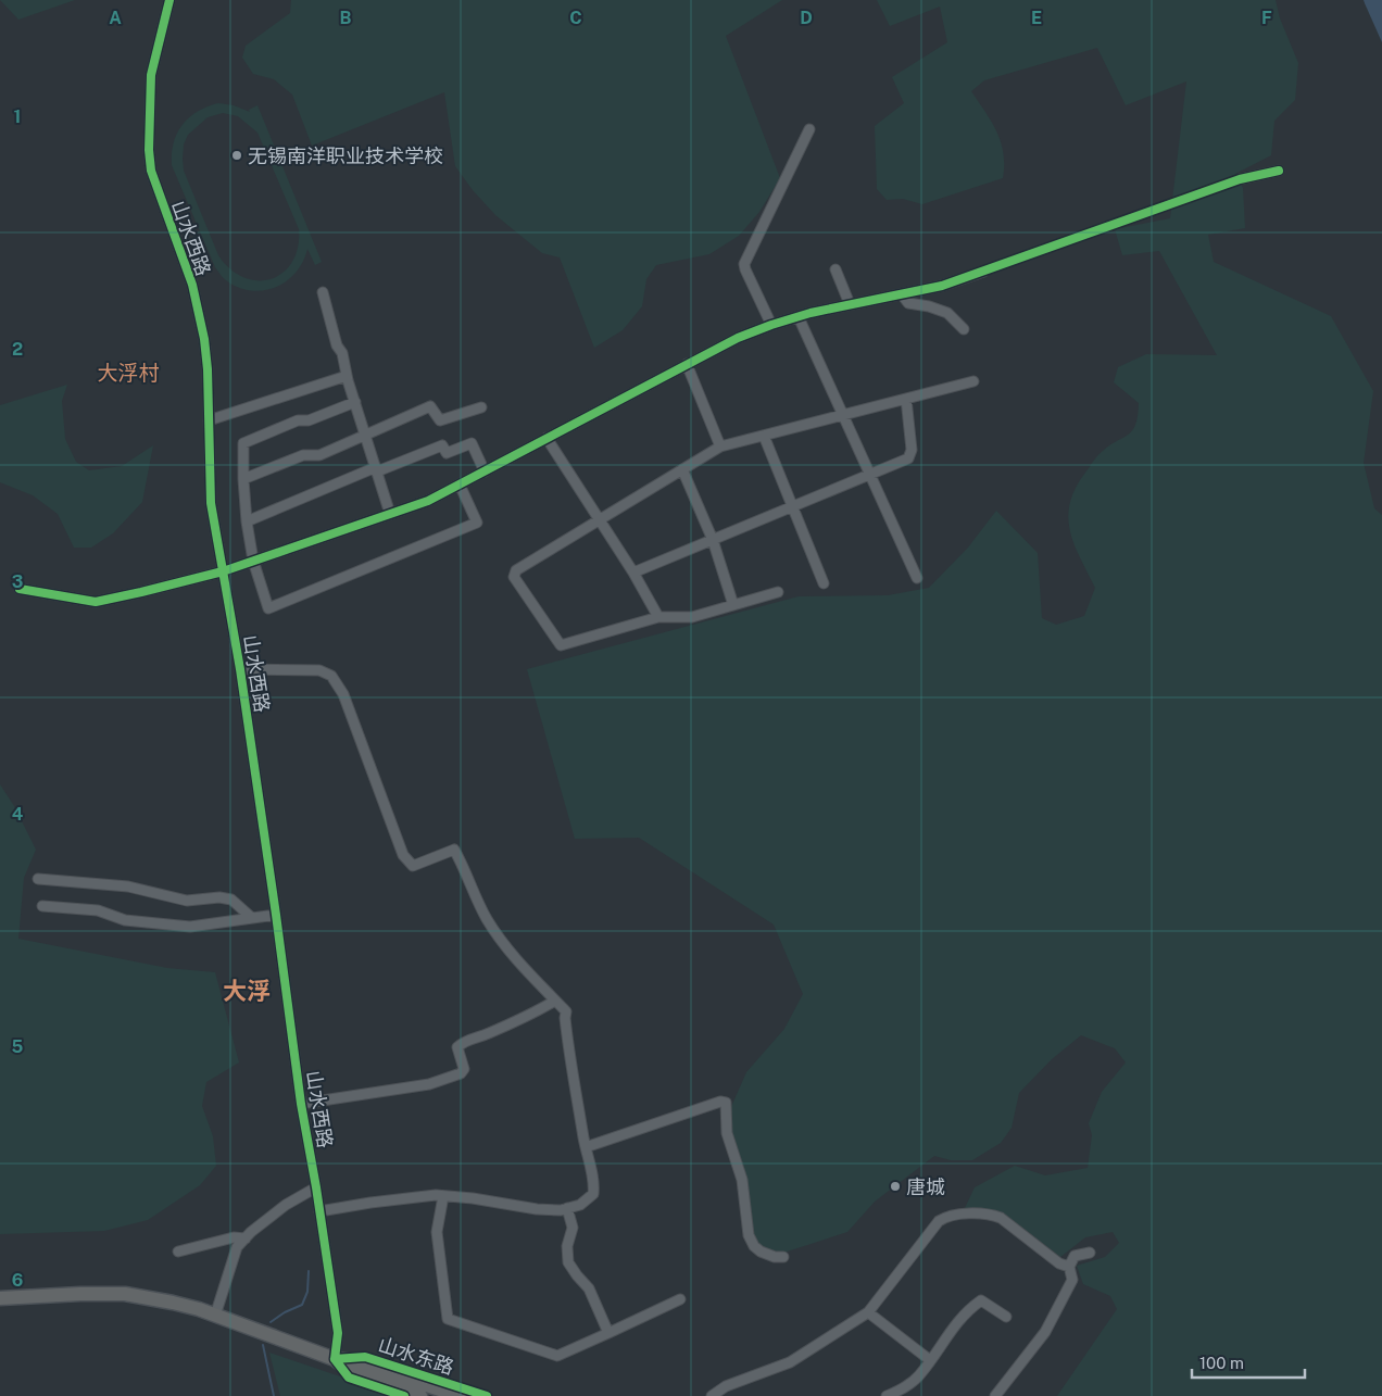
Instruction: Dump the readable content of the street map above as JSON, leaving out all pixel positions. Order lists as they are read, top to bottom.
{
  "streets": {
    "highway": ["山水东路"],
    "street": ["山水西路"]
  },
  "crossings": [
    ["山水西路", "山水东路"]
  ],
  "districts": ["大浮村", "大浮"],
  "places": ["无锡南洋职业技术学校", "唐城"],
  "scale_bar": "100 m",
  "grid": {
    "columns": [
      "A",
      "B",
      "C",
      "D",
      "E",
      "F"
    ],
    "rows": [
      "1",
      "2",
      "3",
      "4",
      "5",
      "6"
    ]
  }
}
